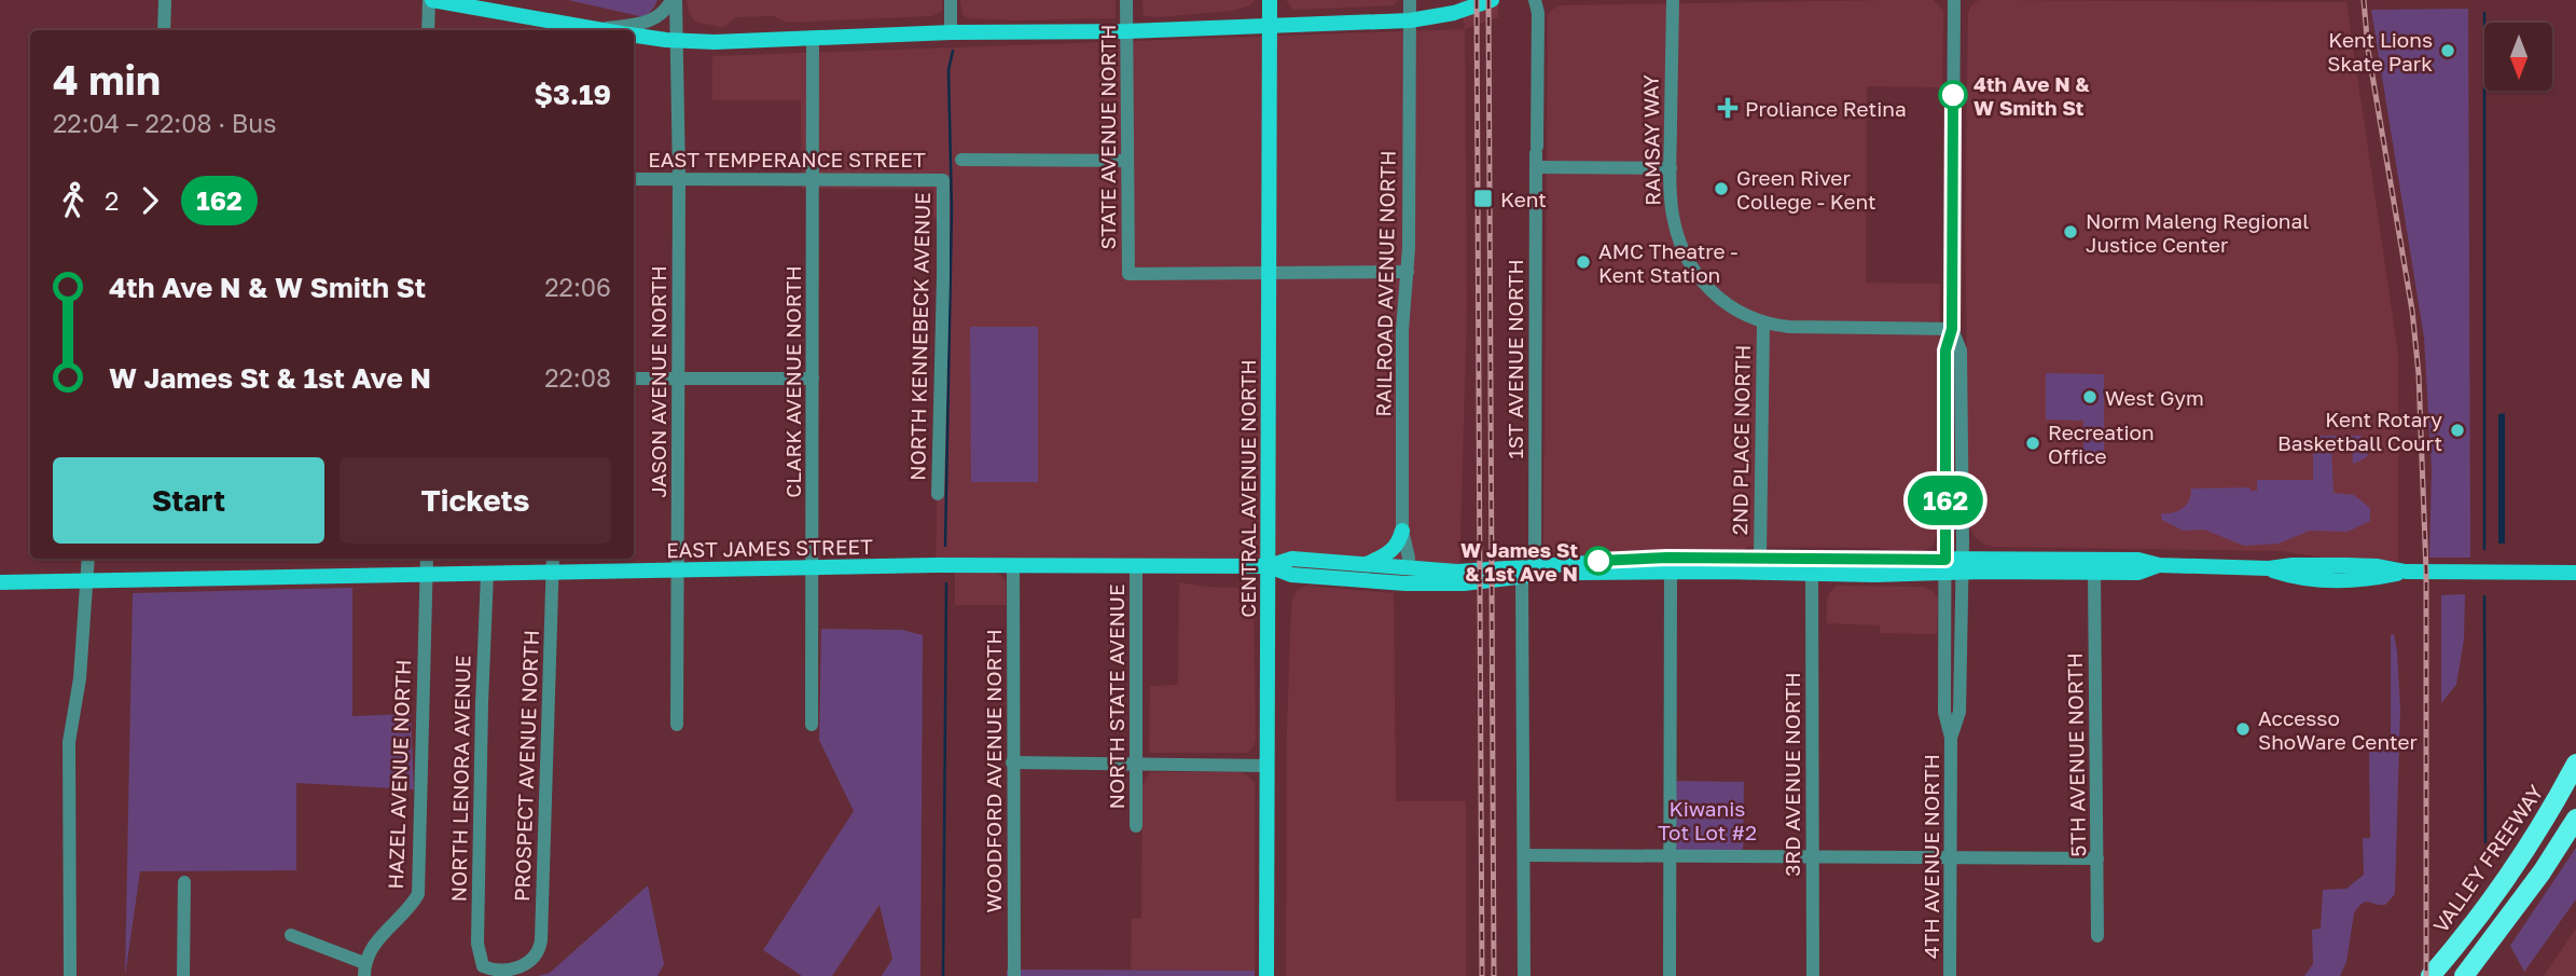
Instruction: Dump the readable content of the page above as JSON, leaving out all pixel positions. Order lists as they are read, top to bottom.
{
  "streets": {
    "highway": ["VALLEY FREEWAY"],
    "main road": ["CENTRAL AVENUE NORTH", "EAST JAMES STREET"],
    "street": [
      "STATE AVENUE NORTH",
      "RAMSAY WAY",
      "EAST TEMPERANCE STREET",
      "RAILROAD AVENUE NORTH",
      "NORTH KENNEBECK AVENUE",
      "1ST AVENUE NORTH",
      "JASON AVENUE NORTH",
      "CLARK AVENUE NORTH",
      "2ND PLACE NORTH",
      "NORTH STATE AVENUE",
      "5TH AVENUE NORTH",
      "PROSPECT AVENUE NORTH",
      "WOODFORD AVENUE NORTH",
      "HAZEL AVENUE NORTH",
      "3RD AVENUE NORTH",
      "NORTH LENORA AVENUE",
      "4TH AVENUE NORTH"
    ]
  },
  "crossings": [
    ["STATE AVENUE NORTH", "CENTRAL AVENUE NORTH"],
    ["RAMSAY WAY", "2ND PLACE NORTH"],
    ["RAMSAY WAY", "4TH AVENUE NORTH"],
    ["EAST TEMPERANCE STREET", "NORTH KENNEBECK AVENUE"],
    ["EAST TEMPERANCE STREET", "JASON AVENUE NORTH"],
    ["EAST TEMPERANCE STREET", "CLARK AVENUE NORTH"],
    ["RAILROAD AVENUE NORTH", "EAST JAMES STREET"],
    ["1ST AVENUE NORTH", "EAST JAMES STREET"],
    ["JASON AVENUE NORTH", "EAST JAMES STREET"],
    ["CLARK AVENUE NORTH", "EAST JAMES STREET"],
    ["2ND PLACE NORTH", "EAST JAMES STREET"],
    ["CENTRAL AVENUE NORTH", "EAST JAMES STREET"],
    ["EAST JAMES STREET", "NORTH STATE AVENUE"],
    ["EAST JAMES STREET", "PROSPECT AVENUE NORTH"],
    ["EAST JAMES STREET", "WOODFORD AVENUE NORTH"],
    ["EAST JAMES STREET", "HAZEL AVENUE NORTH"],
    ["EAST JAMES STREET", "NORTH LENORA AVENUE"],
    ["PROSPECT AVENUE NORTH", "NORTH LENORA AVENUE"]
  ],
  "parks": ["Kiwanis Tot Lot #2"],
  "places": {
    "other": [
      "Kent Lions Skate Park",
      "4th Ave N & W Smith St",
      "Green River College - Kent",
      "Norm Maleng Regional Justice Center",
      "AMC Theatre - Kent Station",
      "West Gym",
      "Kent Rotary Basketball Court",
      "Recreation Office",
      "W James St & 1st Ave N",
      "Accesso ShoWare Center"
    ],
    "health": ["Proliance Retina"],
    "transit": ["Kent"]
  },
  "lines": ["bus line 162"],
  "north": "bottom",
  "page": {
    "on_map": "162",
    "heading": ["4 min", "22:04 – 22:08 · Bus", "$3.19"],
    "legs": ["2", "162"],
    "list": [
      {
        "name": "4th Ave N & W Smith St",
        "value": "22:06"
      },
      {
        "name": "W James St & 1st Ave N",
        "value": "22:08"
      }
    ],
    "buttons": ["Start", "Tickets"]
  }
}
